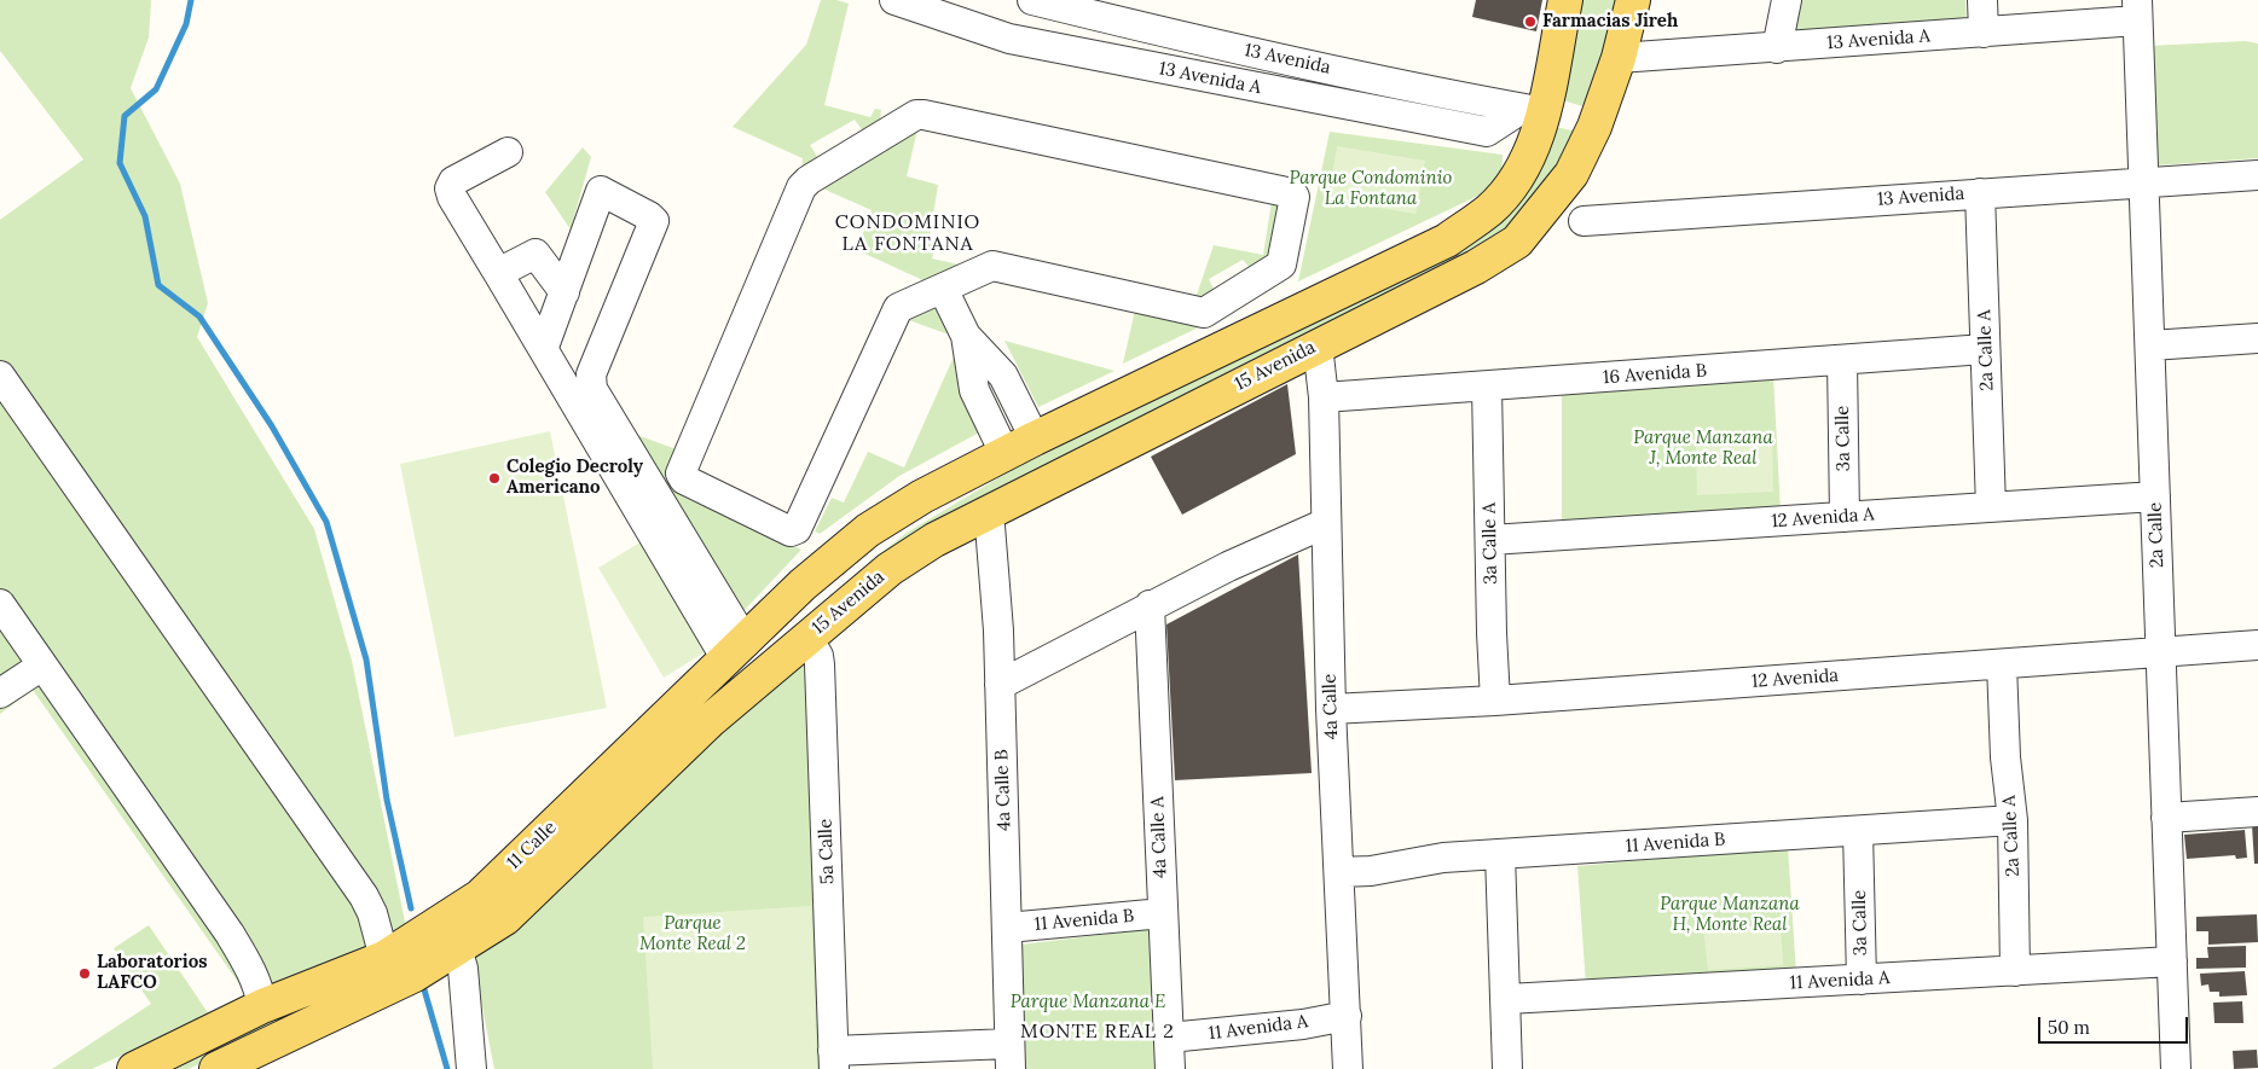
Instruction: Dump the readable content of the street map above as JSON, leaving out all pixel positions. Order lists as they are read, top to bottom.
{
  "streets": {
    "main road": ["15 Avenida", "11 Calle"],
    "street": [
      "13 Avenida A",
      "13 Avenida",
      "2a Calle A",
      "16 Avenida B",
      "3a Calle",
      "12 Avenida A",
      "2a Calle",
      "3a Calle A",
      "12 Avenida",
      "4a Calle",
      "4a Calle B",
      "4a Calle A",
      "11 Avenida B",
      "5a Calle",
      "11 Avenida A"
    ]
  },
  "crossings": [
    ["13 Avenida A", "13 Avenida"],
    ["13 Avenida A", "15 Avenida"],
    ["13 Avenida A", "2a Calle"],
    ["13 Avenida", "2a Calle A"],
    ["13 Avenida", "15 Avenida"],
    ["13 Avenida", "2a Calle"],
    ["2a Calle A", "16 Avenida B"],
    ["2a Calle A", "12 Avenida A"],
    ["2a Calle A", "12 Avenida"],
    ["2a Calle A", "11 Avenida B"],
    ["2a Calle A", "11 Avenida A"],
    ["15 Avenida", "4a Calle"],
    ["15 Avenida", "4a Calle B"],
    ["15 Avenida", "11 Calle"],
    ["15 Avenida", "5a Calle"],
    ["16 Avenida B", "3a Calle"],
    ["16 Avenida B", "3a Calle A"],
    ["16 Avenida B", "4a Calle"],
    ["3a Calle", "12 Avenida A"],
    ["3a Calle", "11 Avenida B"],
    ["3a Calle", "11 Avenida A"],
    ["12 Avenida A", "2a Calle"],
    ["12 Avenida A", "3a Calle A"],
    ["2a Calle", "12 Avenida"],
    ["2a Calle", "11 Avenida A"],
    ["3a Calle A", "12 Avenida"],
    ["12 Avenida", "4a Calle"],
    ["4a Calle", "11 Avenida B"],
    ["4a Calle", "11 Avenida A"],
    ["4a Calle B", "11 Avenida B"],
    ["4a Calle A", "11 Avenida B"],
    ["4a Calle A", "11 Avenida A"],
    ["11 Calle", "5a Calle"]
  ],
  "districts": ["CONDOMINIO LA FONTANA", "MONTE REAL 2"],
  "parks": [
    "Parque Condominio La Fontana",
    "Parque Manzana J, Monte Real",
    "Parque Manzana H, Monte Real",
    "Parque Monte Real 2",
    "Parque Manzana E"
  ],
  "places": ["Farmacias Jireh", "Colegio Decroly Americano", "Laboratorios LAFCO"],
  "scale_bar": "50 m"
}
